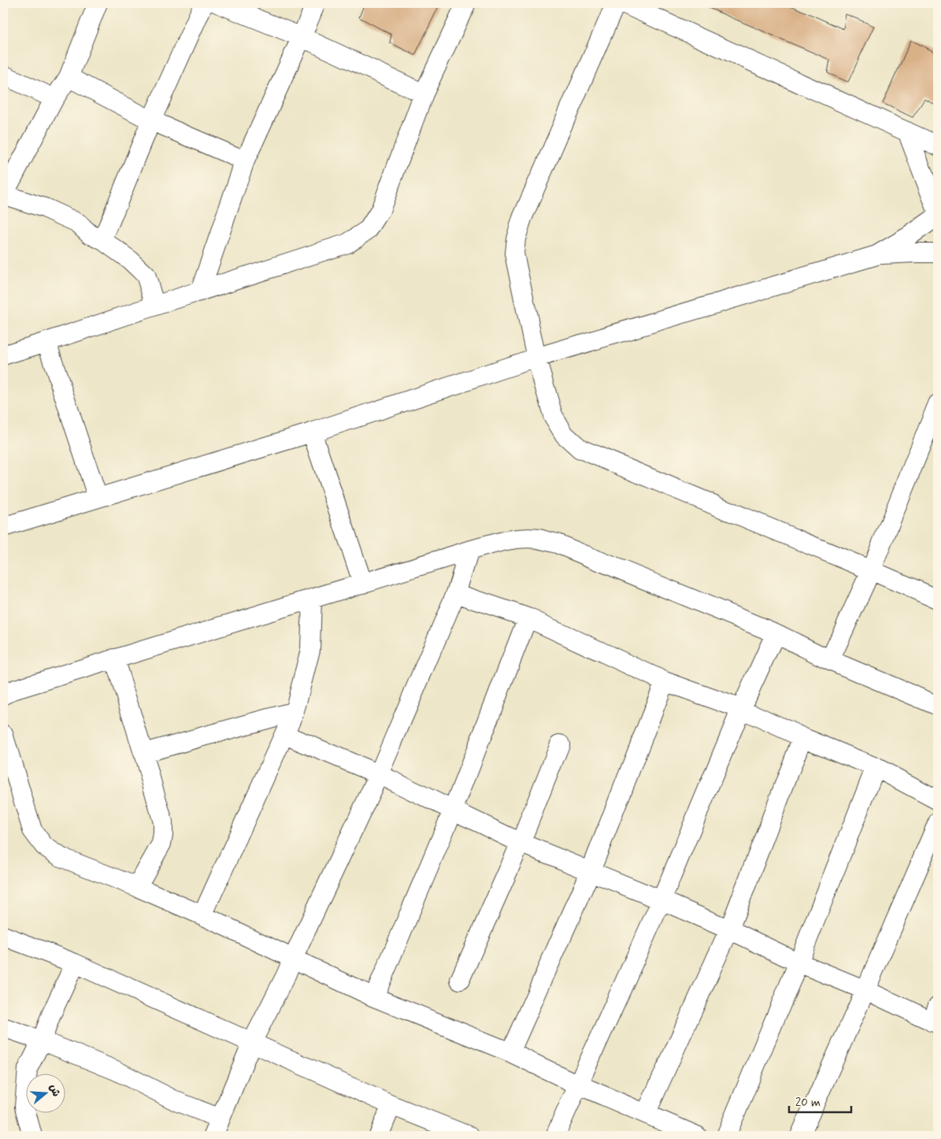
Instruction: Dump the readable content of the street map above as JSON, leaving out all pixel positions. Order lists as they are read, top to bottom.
{
  "scale_bar": "20 m",
  "north": "right"
}
